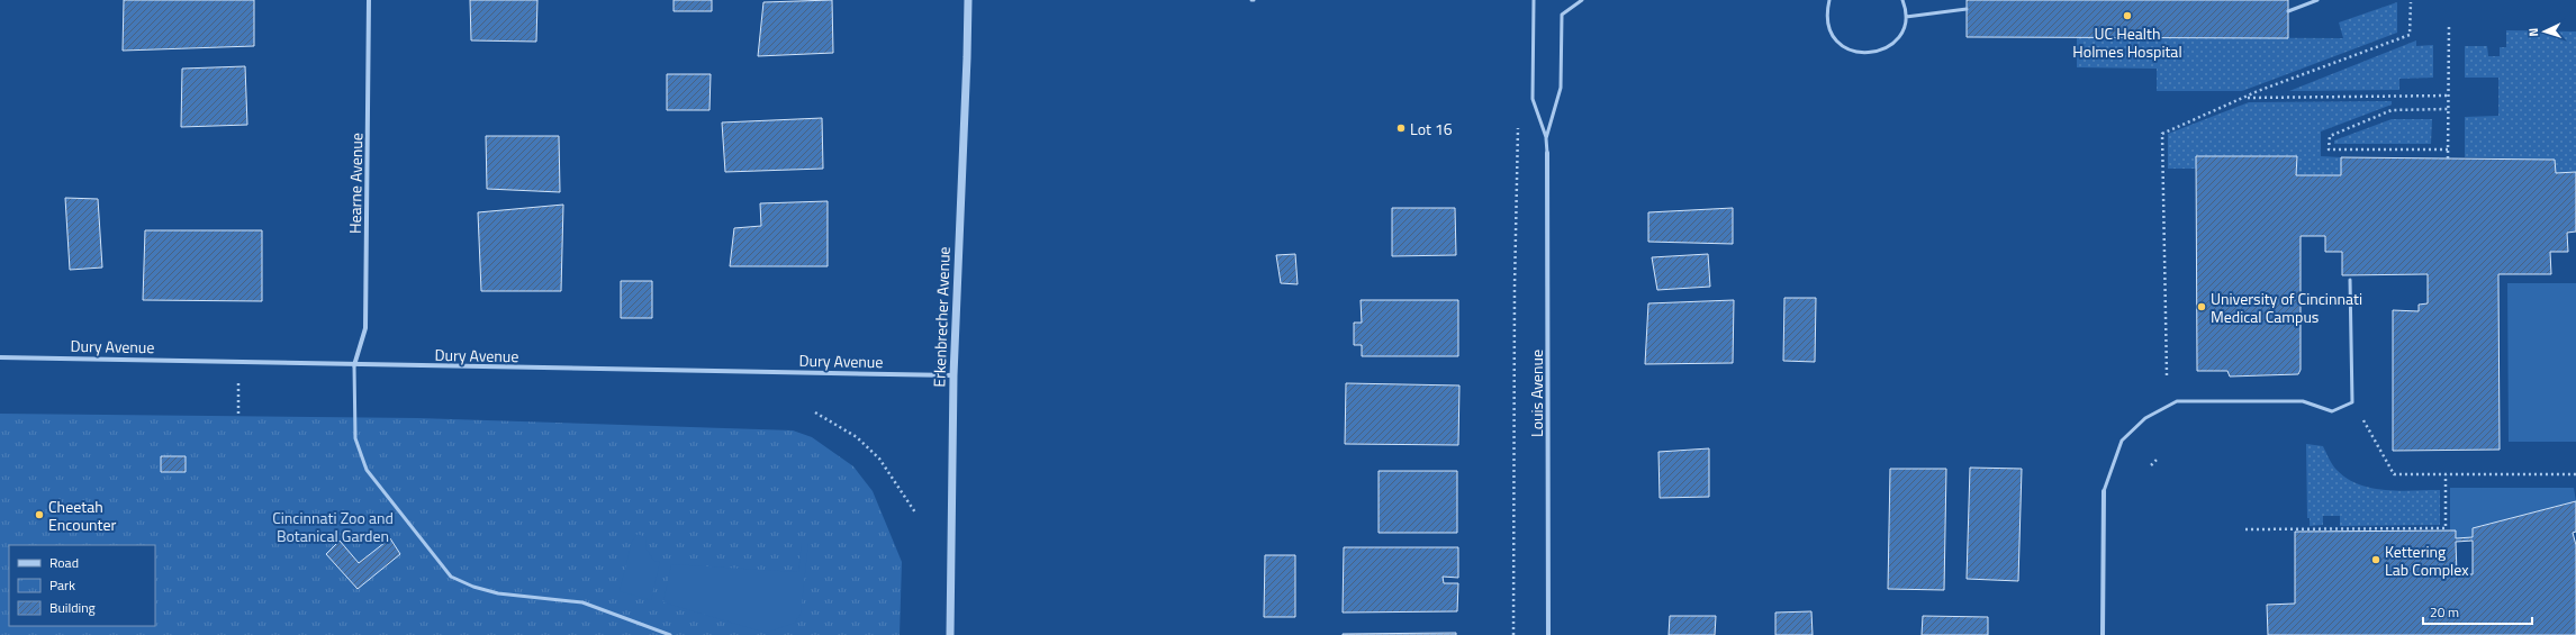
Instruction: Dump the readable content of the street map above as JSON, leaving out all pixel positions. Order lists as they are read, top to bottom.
{
  "streets": {
    "street": [
      "Hearne Avenue",
      "Erkenbrecher Avenue",
      "Dury Avenue",
      "Louis Avenue"
    ]
  },
  "crossings": [
    ["Hearne Avenue", "Dury Avenue"],
    ["Erkenbrecher Avenue", "Dury Avenue"]
  ],
  "parks": ["Cincinnati Zoo and Botanical Garden"],
  "places": [
    "UC Health Holmes Hospital",
    "Lot 16",
    "University of Cincinnati Medical Campus",
    "Cheetah Encounter",
    "Kettering Lab Complex"
  ],
  "legend": ["Road", "Park", "Building"],
  "scale_bar": "20 m",
  "north": "left"
}
